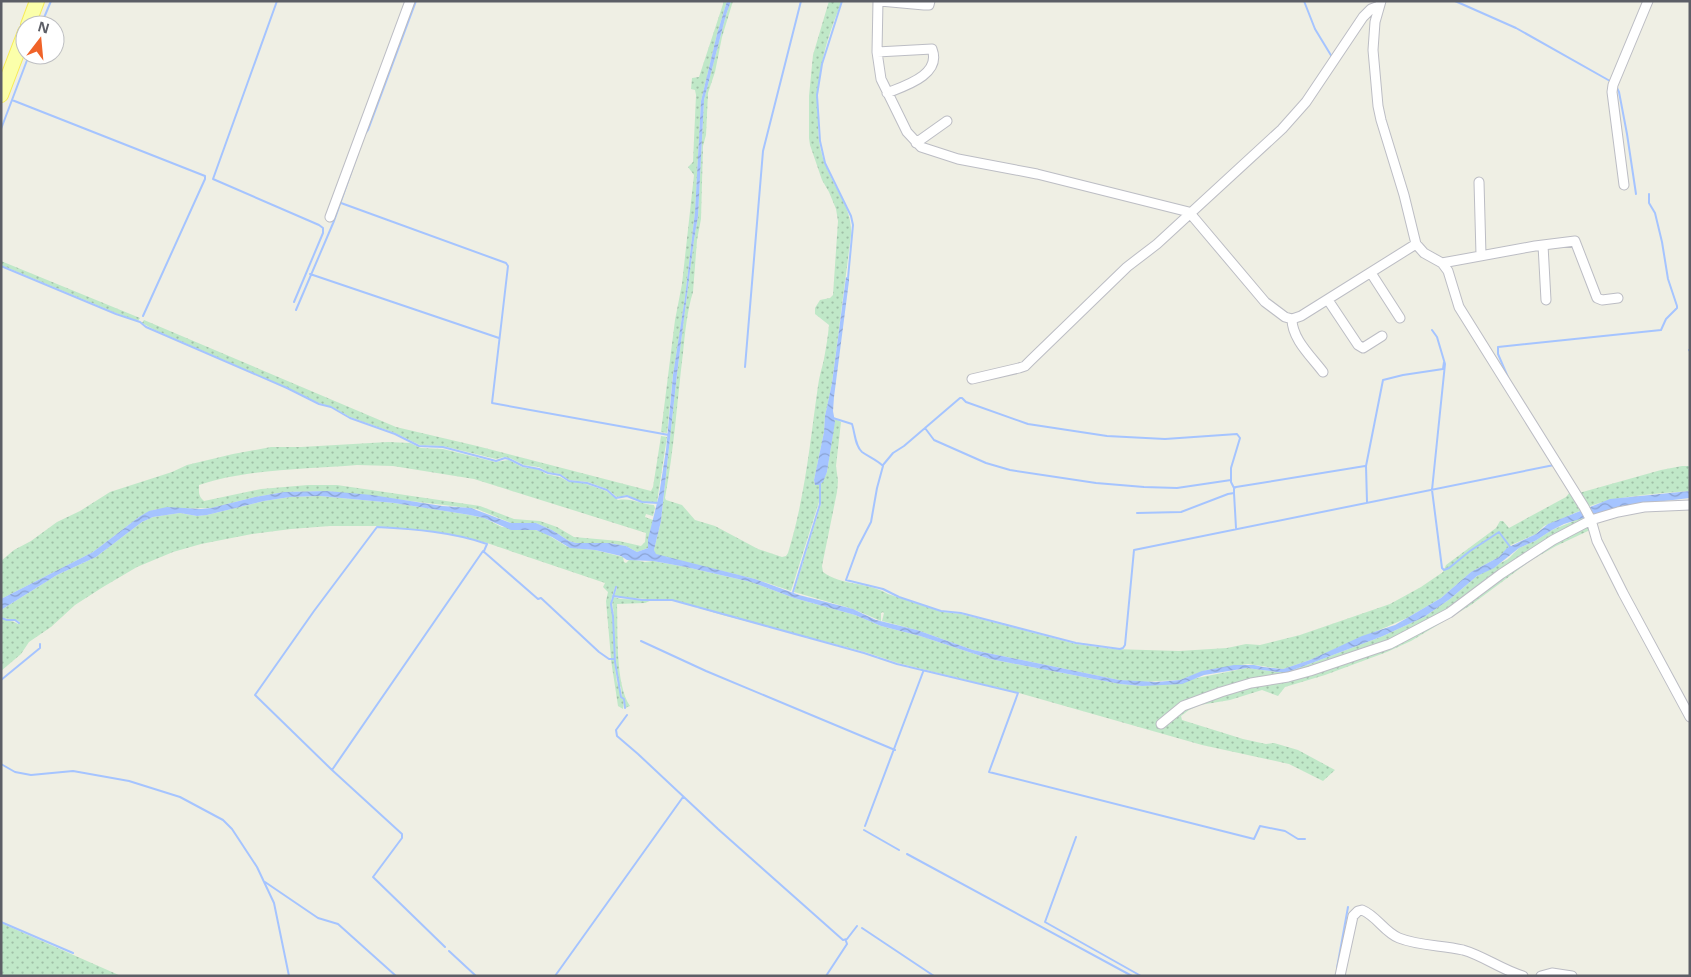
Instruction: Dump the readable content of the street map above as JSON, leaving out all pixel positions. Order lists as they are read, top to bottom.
{
  "north": "top"
}
